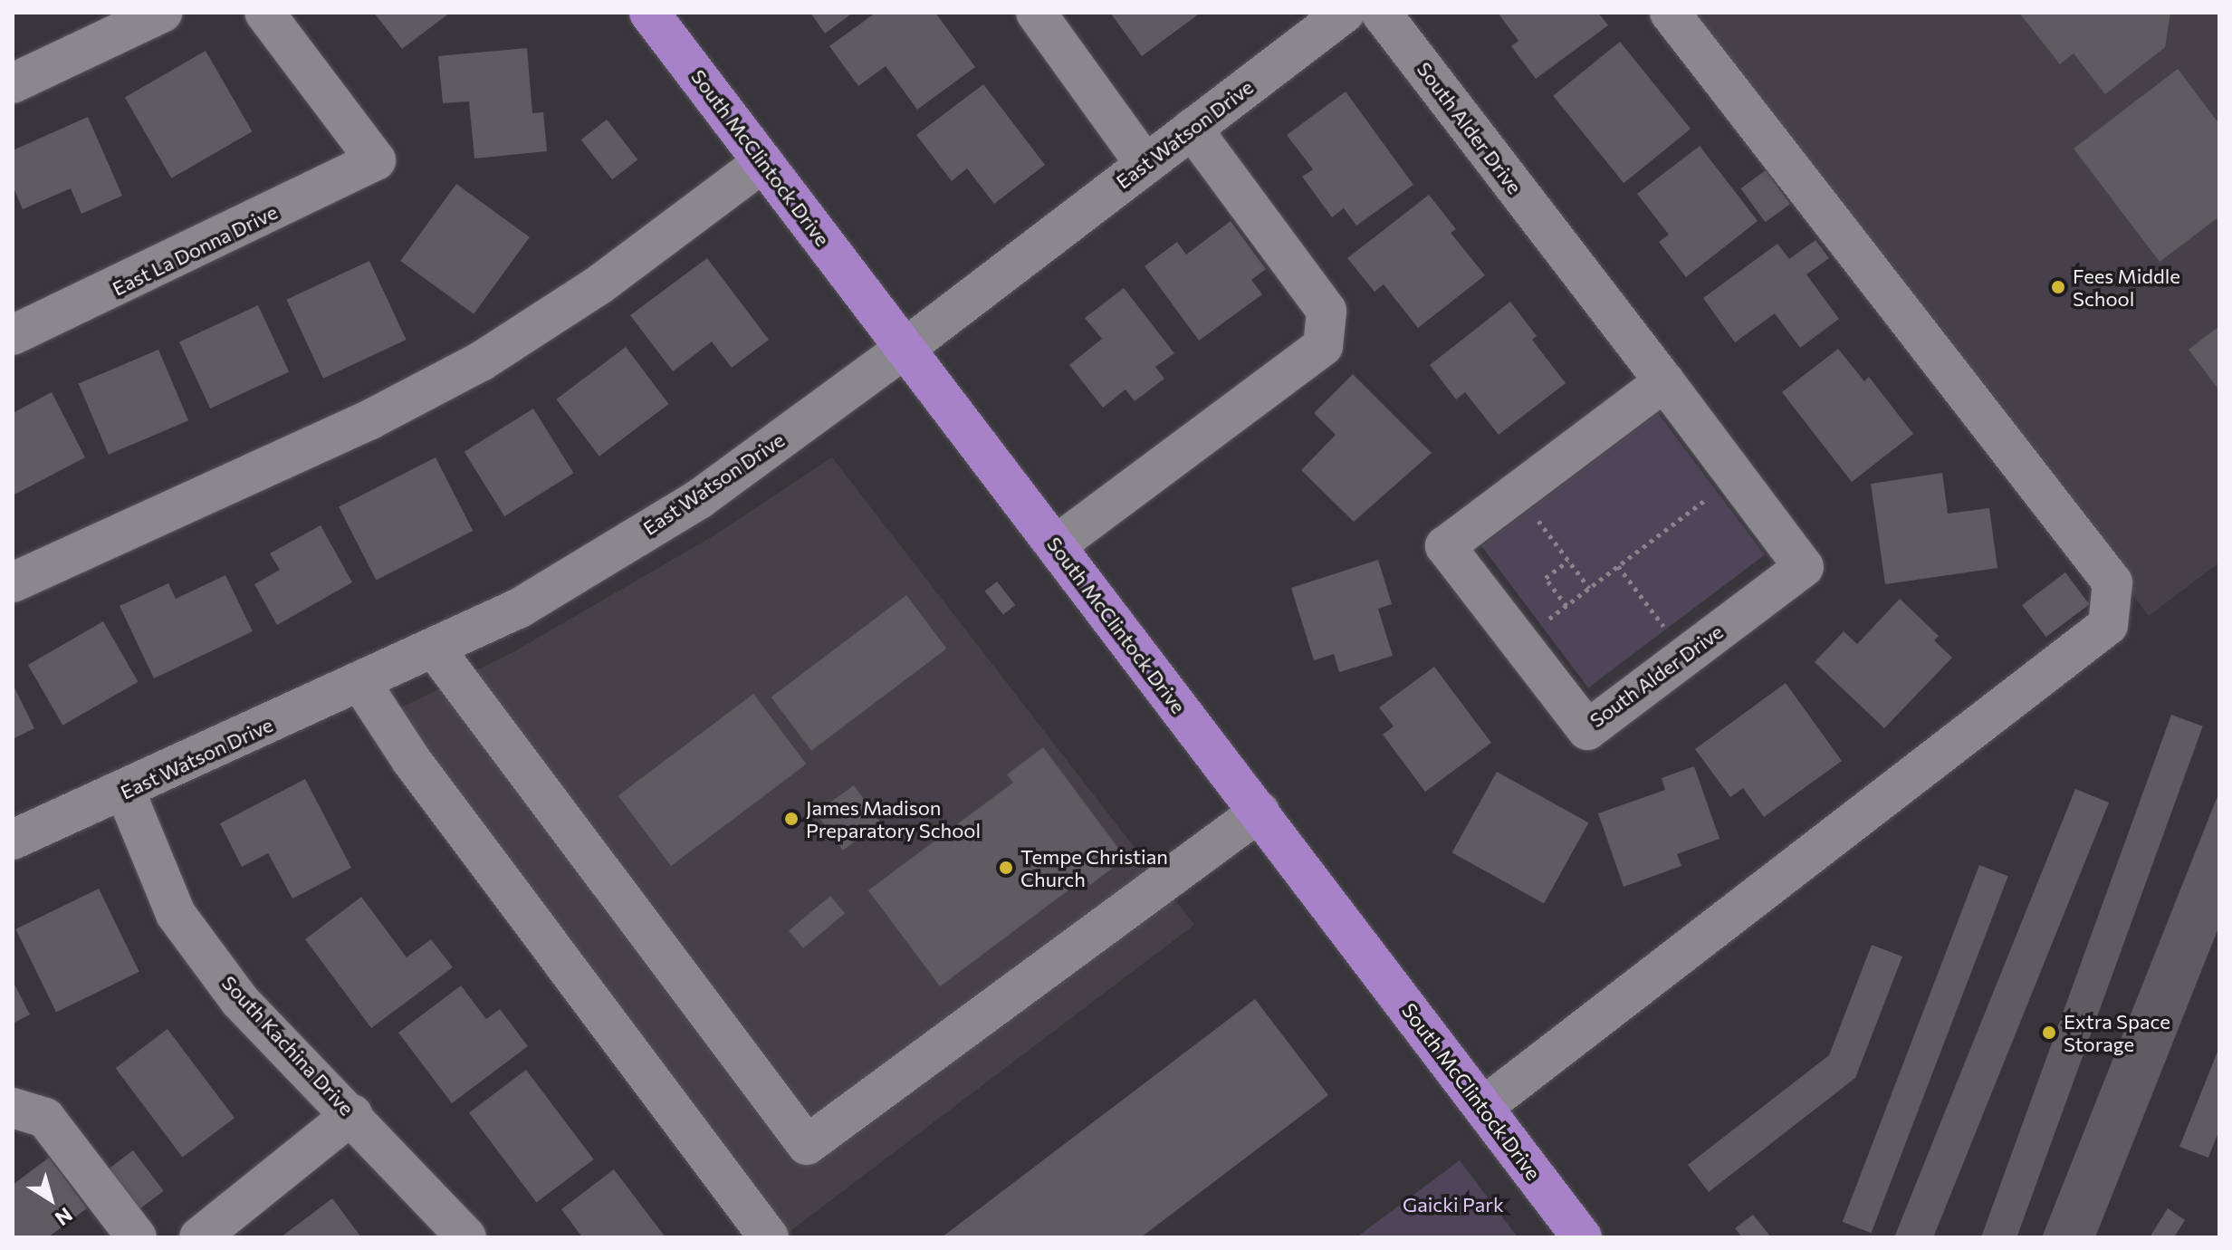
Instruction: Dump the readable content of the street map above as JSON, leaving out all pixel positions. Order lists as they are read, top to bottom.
{
  "streets": {
    "main road": ["South McClintock Drive"],
    "street": [
      "South Alder Drive",
      "East Watson Drive",
      "East La Donna Drive",
      "South Kachina Drive"
    ]
  },
  "crossings": [
    ["East Watson Drive", "South McClintock Drive"],
    ["East Watson Drive", "South Kachina Drive"]
  ],
  "parks": ["Gaicki Park"],
  "places": [
    "Fees Middle School",
    "James Madison Preparatory School",
    "Tempe Christian Church",
    "Extra Space Storage"
  ],
  "north": "bottom right"
}
